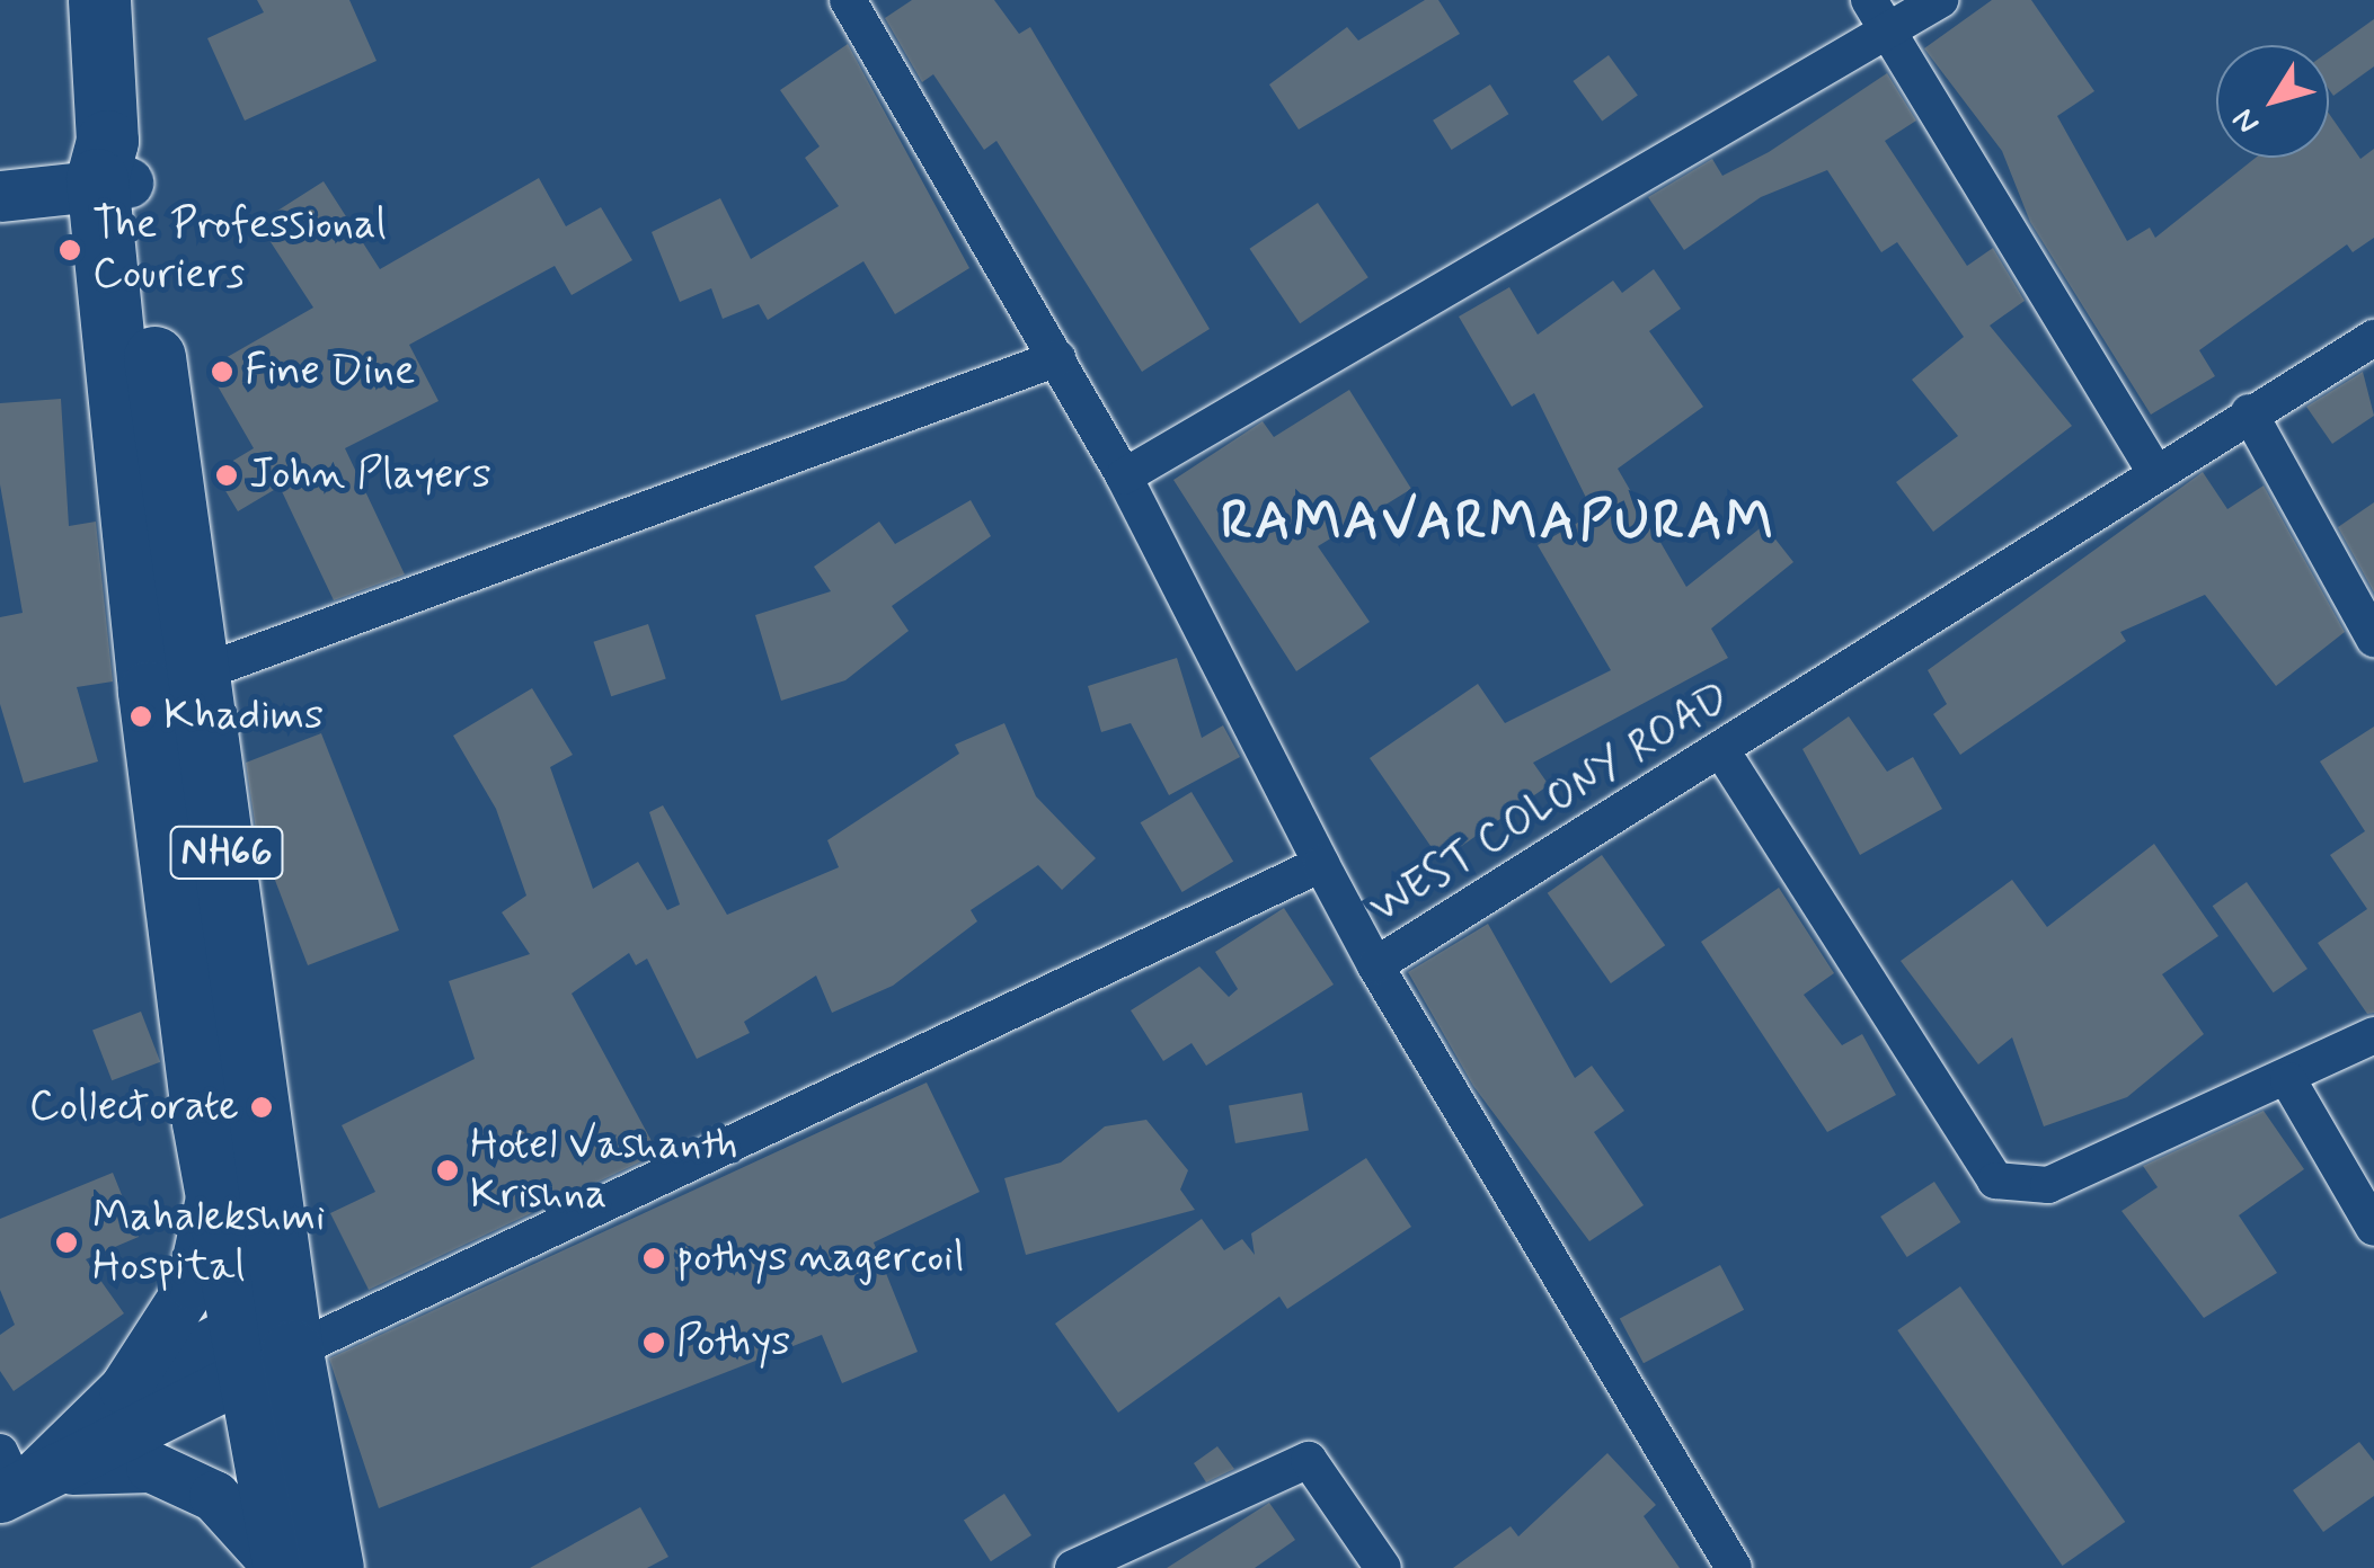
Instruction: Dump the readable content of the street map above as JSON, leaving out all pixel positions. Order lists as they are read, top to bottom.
{
  "streets": {
    "highway": ["NH66"],
    "street": ["WEST COLONY ROAD"]
  },
  "crossings": [
    ["WEST COLONY ROAD", "NH66"]
  ],
  "districts": ["RAMAVARMAPURAM"],
  "places": [
    "The Professional Couriers",
    "Fine Dine",
    "John Players",
    "Khadims",
    "Collectorate",
    "Hotel Vashanth Krishna",
    "Mahalekshmi Hospital",
    "pothys nagercoil",
    "Pothys"
  ],
  "north": "bottom left"
}
